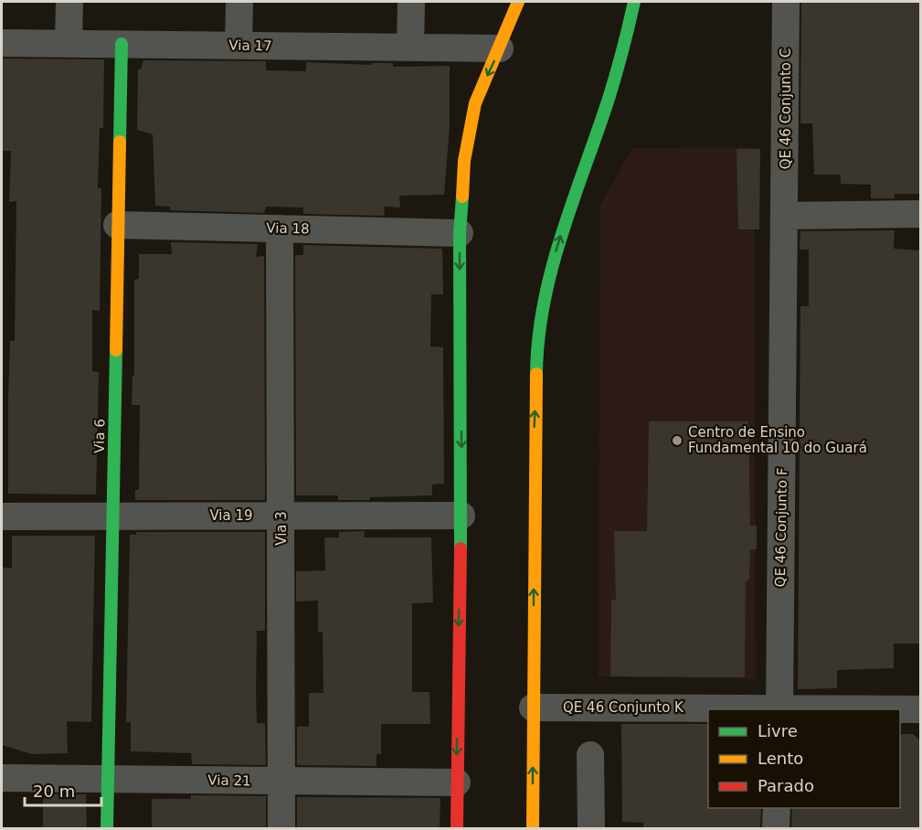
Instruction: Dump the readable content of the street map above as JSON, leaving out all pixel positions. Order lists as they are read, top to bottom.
{
  "streets": {
    "street": [
      "Via 17",
      "QE 46 Conjunto C",
      "Via 18",
      "Via 6",
      "Via 19",
      "QE 46 Conjunto F",
      "Via 3",
      "QE 46 Conjunto K",
      "Via 21"
    ]
  },
  "crossings": [
    ["Via 17", "Via 6"],
    ["QE 46 Conjunto C", "QE 46 Conjunto F"],
    ["Via 18", "Via 6"],
    ["Via 18", "Via 3"],
    ["Via 6", "Via 19"],
    ["Via 6", "Via 21"],
    ["Via 19", "Via 3"],
    ["QE 46 Conjunto F", "QE 46 Conjunto K"],
    ["Via 3", "Via 21"]
  ],
  "places": ["Centro de Ensino Fundamental 10 do Guará"],
  "legend": ["Livre", "Lento", "Parado"],
  "scale_bar": "20 m"
}
